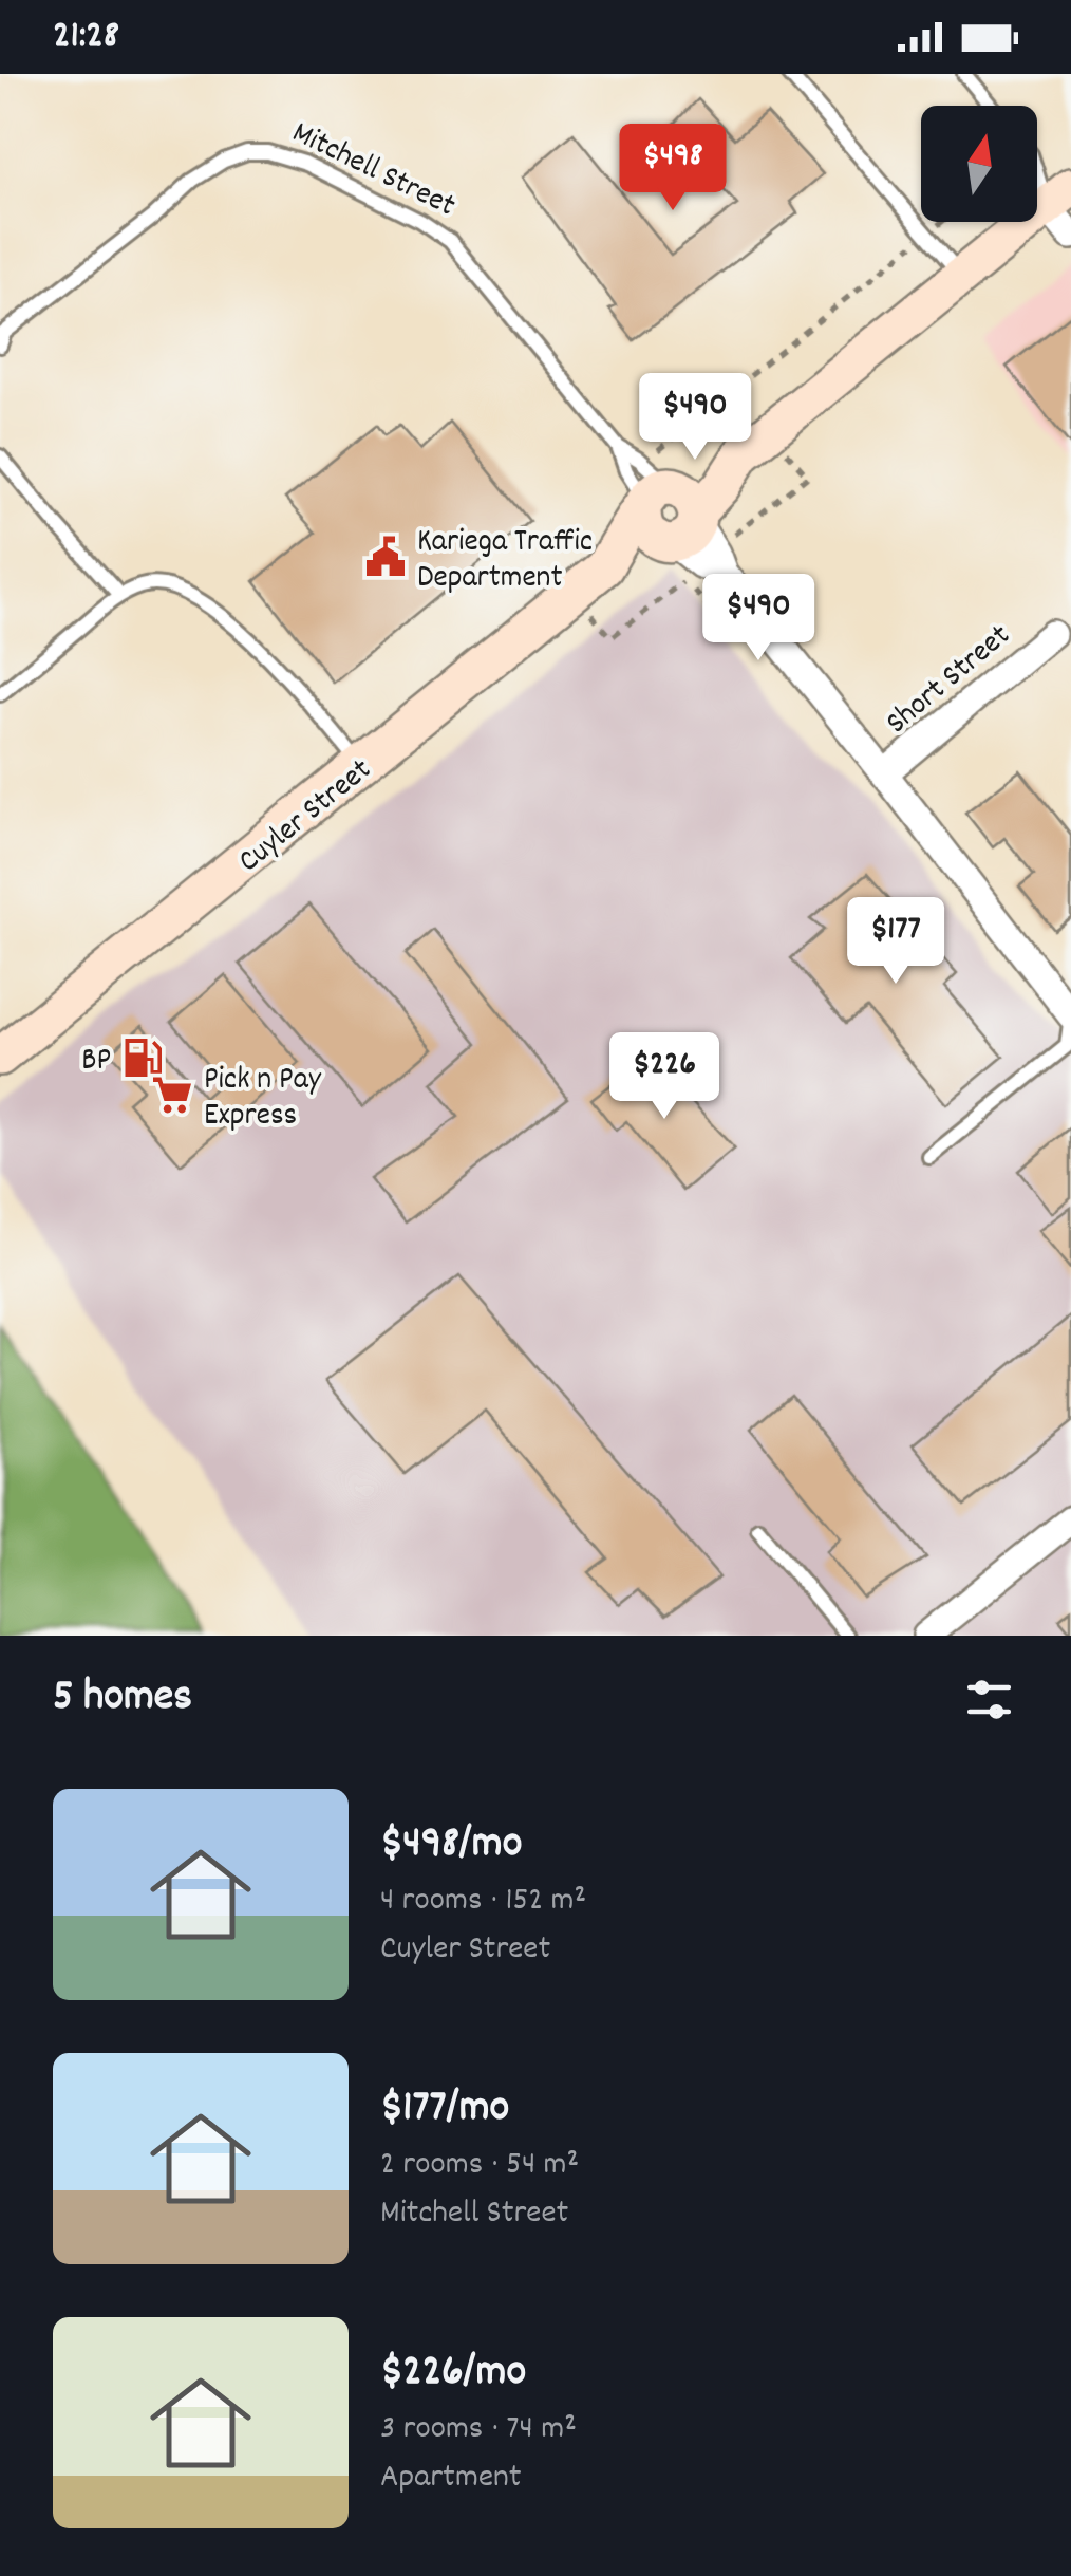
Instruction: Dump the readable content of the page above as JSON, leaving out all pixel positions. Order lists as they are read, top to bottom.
{
  "streets": {
    "main road": ["Cuyler Street"],
    "street": ["Mitchell Street", "Short Street"]
  },
  "crossings": [
    ["Mitchell Street", "Short Street"],
    ["Mitchell Street", "Cuyler Street"]
  ],
  "places": {
    "public building": ["Kariega Traffic Department"],
    "fuel station": ["BP"],
    "supermarket": ["Pick n Pay Express"]
  },
  "north": "top",
  "page": {
    "status": "21:28",
    "price": [
      "$498",
      "$490",
      "$490",
      "$177",
      "$226"
    ],
    "heading": "5 homes",
    "list": [
      {
        "name": "$498/mo",
        "note": "4 rooms · 152 m² · Cuyler Street"
      },
      {
        "name": "$177/mo",
        "note": "2 rooms · 54 m² · Mitchell Street"
      },
      {
        "name": "$226/mo",
        "note": "3 rooms · 74 m² · Apartment"
      }
    ]
  }
}
